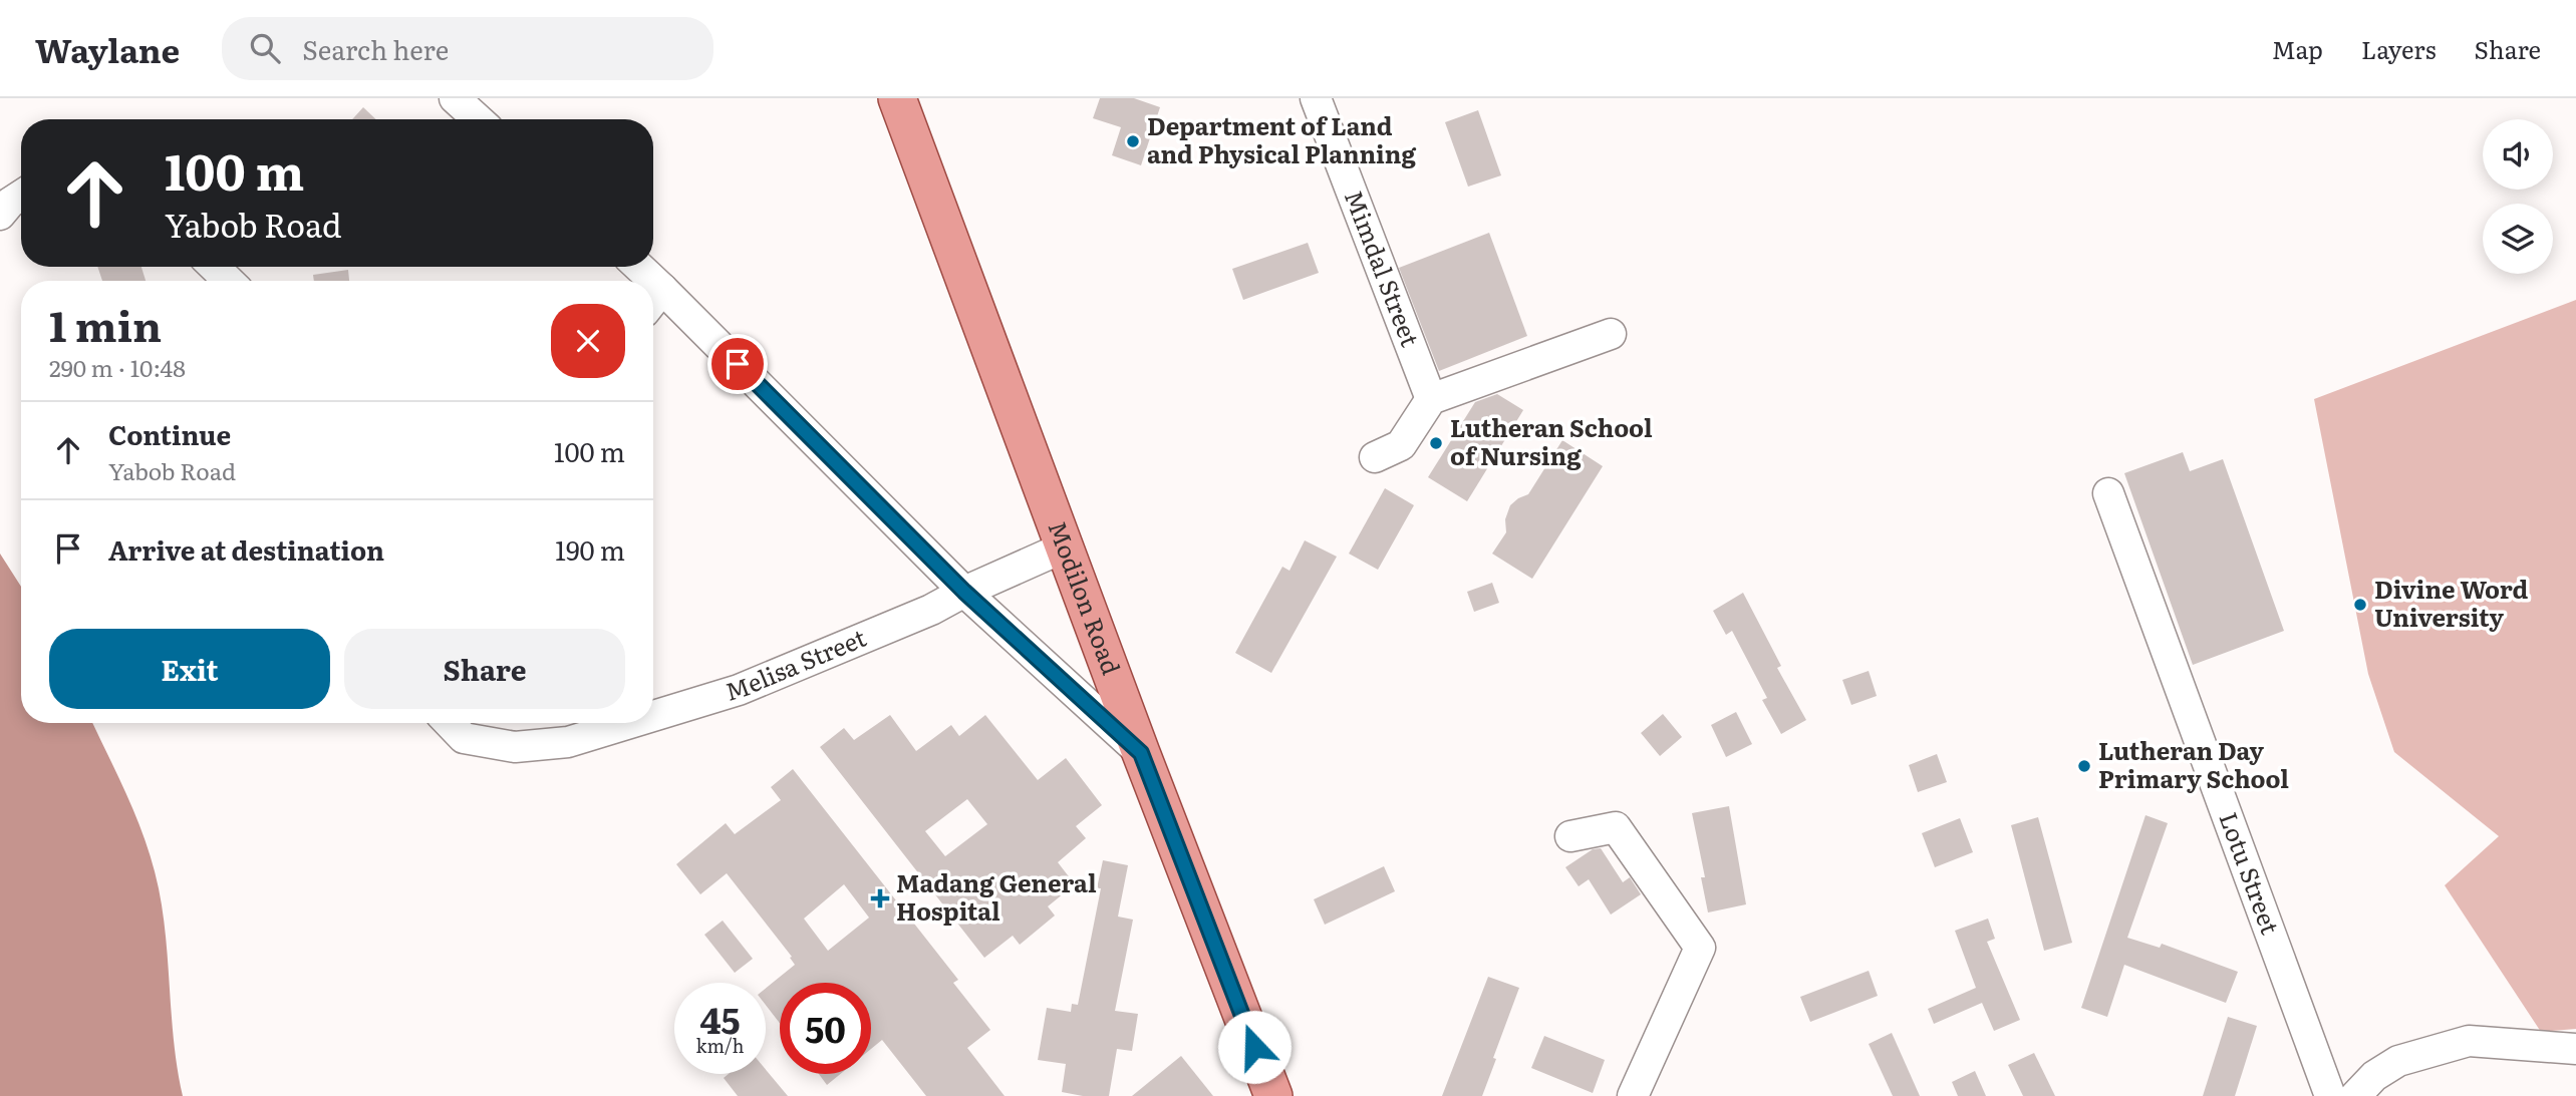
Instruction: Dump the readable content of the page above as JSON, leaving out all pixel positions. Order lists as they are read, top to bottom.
{
  "streets": {
    "main road": ["Modilon Road"],
    "street": ["Mimdal Street", "Melisa Street", "Lotu Street"]
  },
  "crossings": [
    ["Modilon Road", "Melisa Street"]
  ],
  "places": {
    "other": [
      "Department of Land and Physical Planning",
      "Lutheran School of Nursing",
      "Divine Word University",
      "Lutheran Day Primary School"
    ],
    "health": ["Madang General Hospital"]
  },
  "page": {
    "header": "Waylane",
    "search": "Search here",
    "nav": ["Map", "Layers", "Share"],
    "turn": ["100 m", "Yabob Road"],
    "heading": ["1 min", "290 m · 10:48"],
    "list": [
      {
        "name": "Continue",
        "note": "Yabob Road",
        "value": "100 m"
      },
      {
        "name": "Arrive at destination",
        "value": "190 m"
      }
    ],
    "buttons": ["Exit", "Share"],
    "speed": "45 km/h",
    "limit": "50"
  }
}
